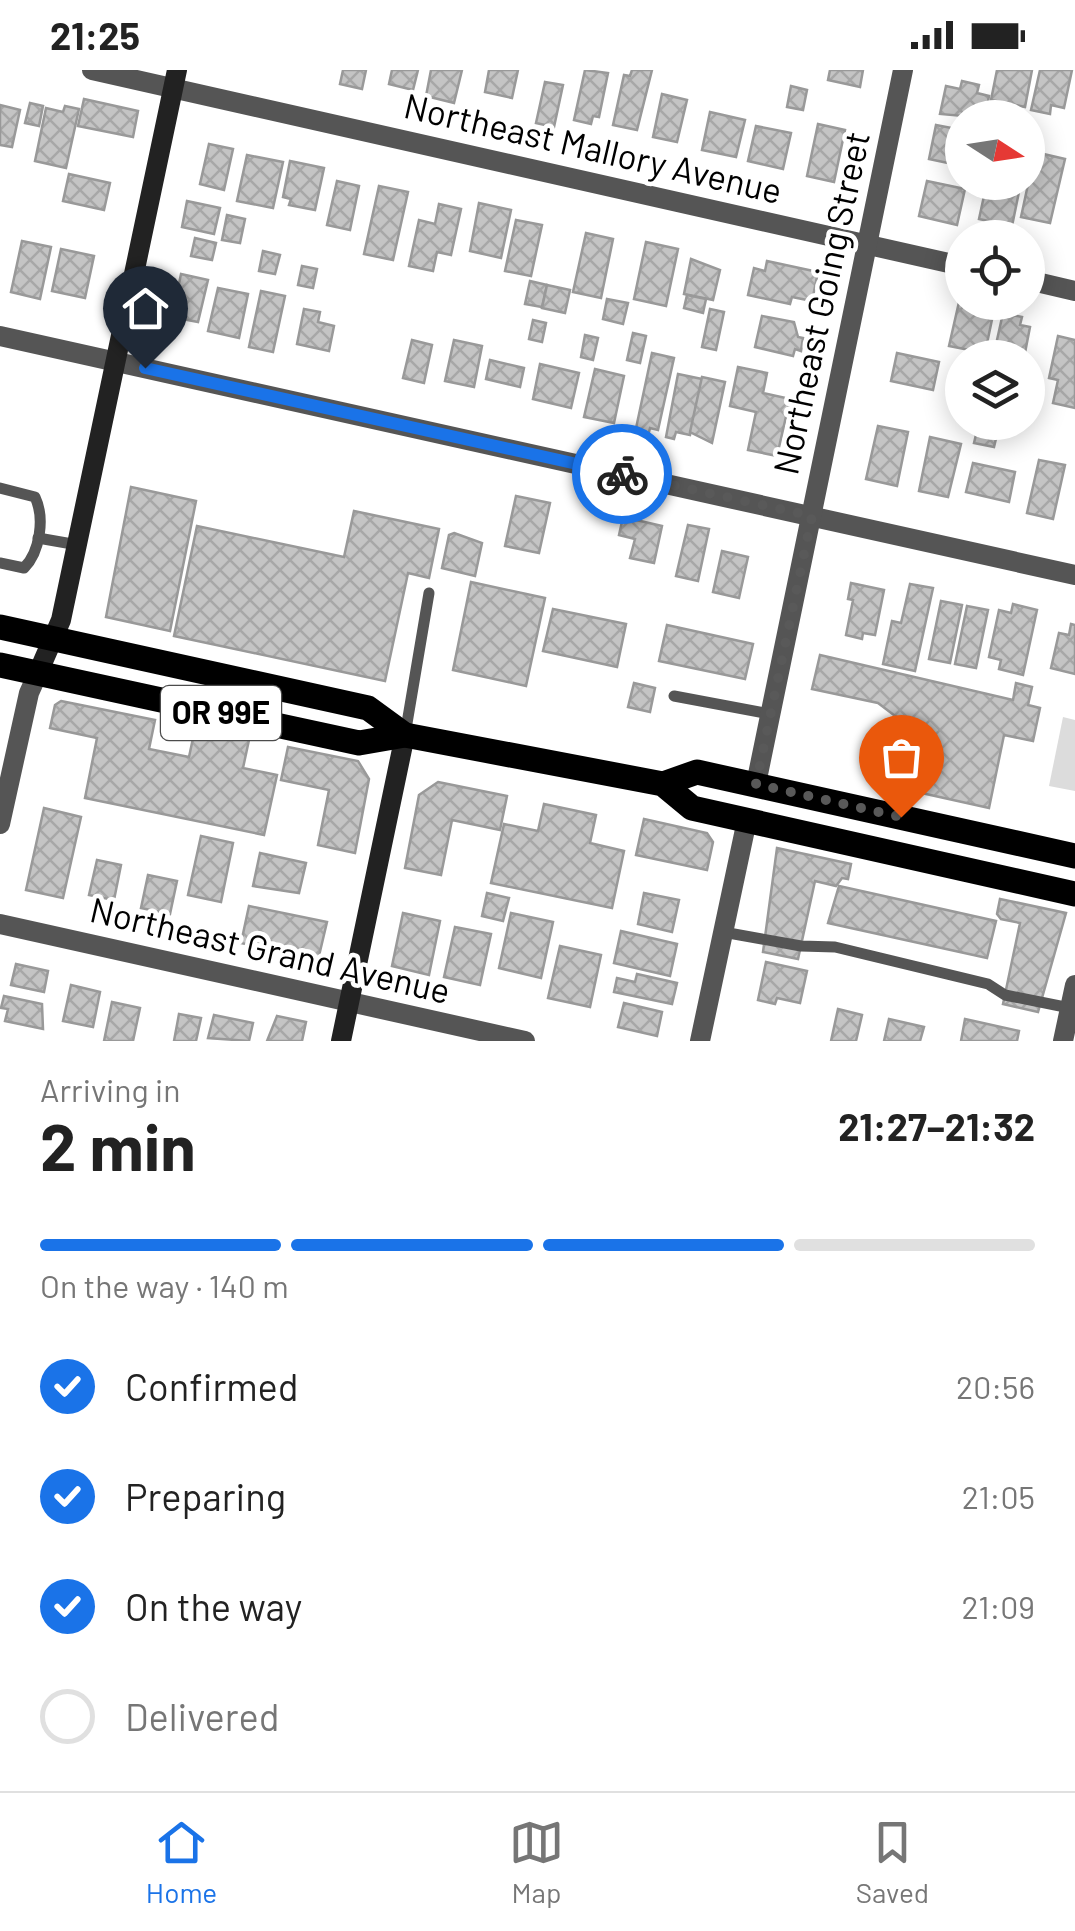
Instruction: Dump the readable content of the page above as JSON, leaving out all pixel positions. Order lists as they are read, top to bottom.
{
  "streets": {
    "main road": ["OR 99E"],
    "street": ["Northeast Mallory Avenue", "Northeast Going Street", "Northeast Grand Avenue"]
  },
  "crossings": [
    ["Northeast Mallory Avenue", "Northeast Going Street"],
    ["Northeast Going Street", "OR 99E"]
  ],
  "north": "right",
  "page": {
    "status": "21:25",
    "heading": ["2 min", "Arriving in", "21:27–21:32"],
    "bar": "On the way · 140 m",
    "list": [
      ["Confirmed", "20:56"],
      ["Preparing", "21:05"],
      ["On the way", "21:09"],
      "Delivered"
    ],
    "tabs": ["Home", "Map", "Saved"]
  }
}
